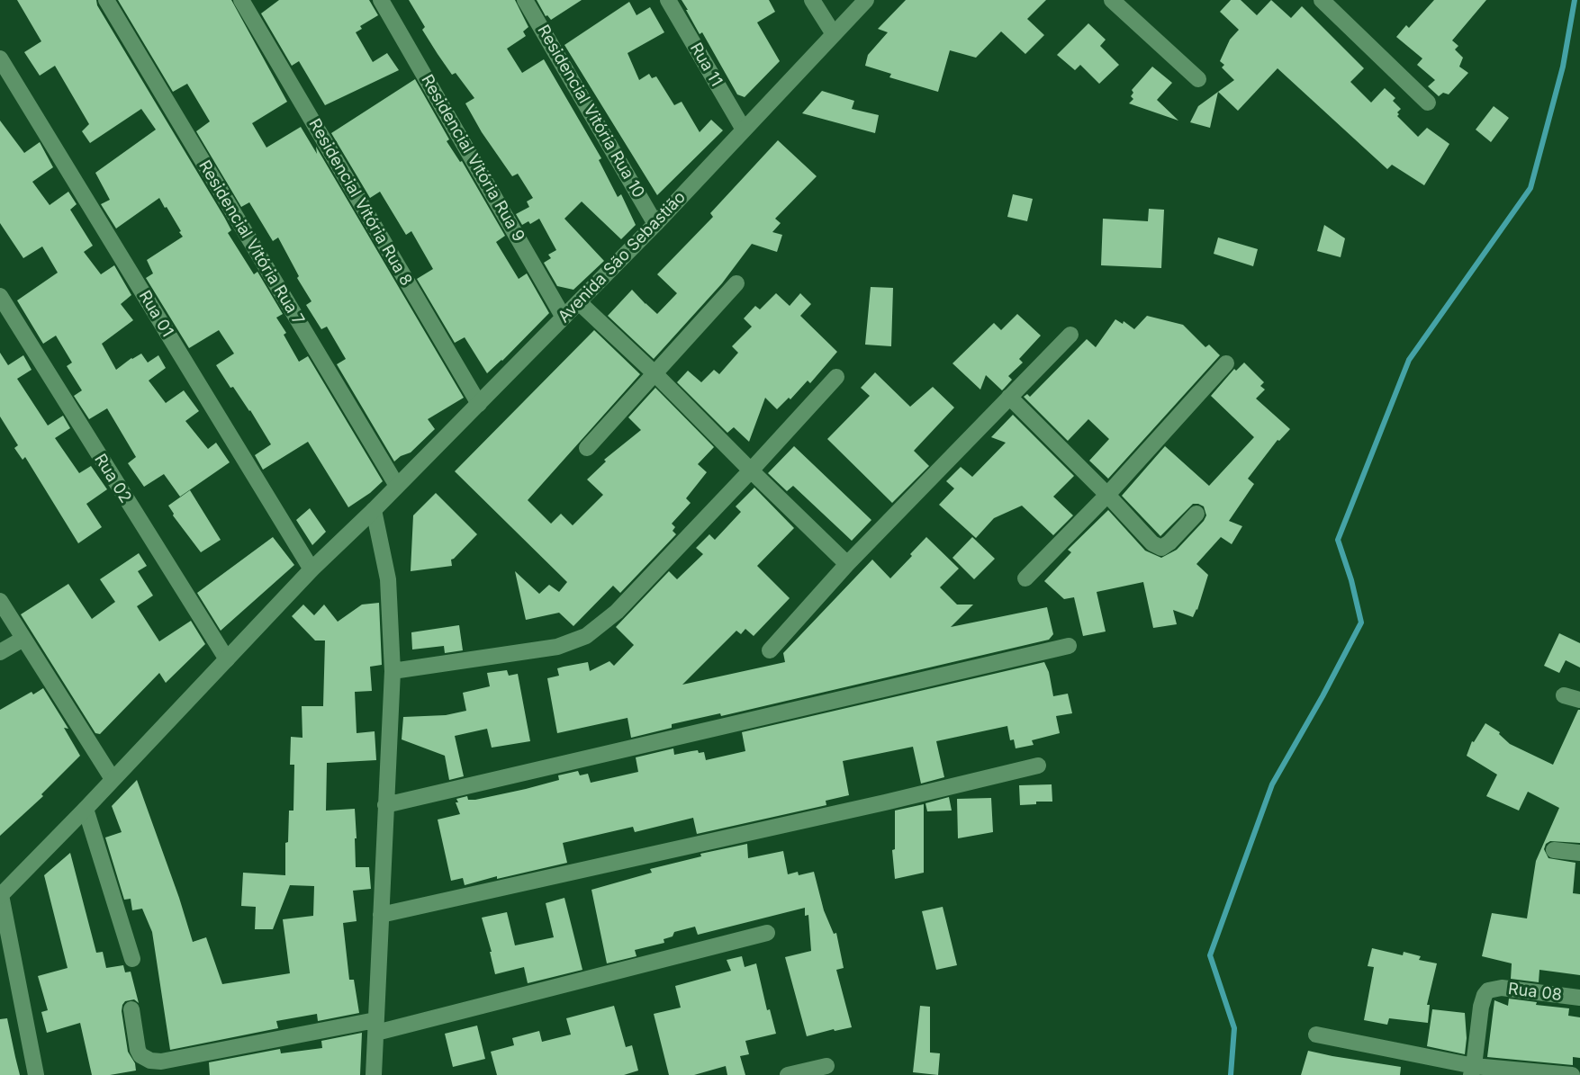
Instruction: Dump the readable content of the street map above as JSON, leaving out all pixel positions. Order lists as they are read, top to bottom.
{
  "streets": {
    "street": [
      "Rua 11",
      "Residencial Vitória Rua 10",
      "Residencial Vitória Rua 9",
      "Residencial Vitória Rua 8",
      "Residencial Vitória Rua 7",
      "Avenida São Sebastião",
      "Rua 01",
      "Rua 02",
      "Rua 08"
    ]
  },
  "crossings": [
    ["Rua 11", "Avenida São Sebastião"],
    ["Residencial Vitória Rua 10", "Avenida São Sebastião"],
    ["Residencial Vitória Rua 9", "Avenida São Sebastião"],
    ["Residencial Vitória Rua 8", "Avenida São Sebastião"],
    ["Residencial Vitória Rua 7", "Avenida São Sebastião"],
    ["Avenida São Sebastião", "Rua 01"],
    ["Avenida São Sebastião", "Rua 02"]
  ]
}
